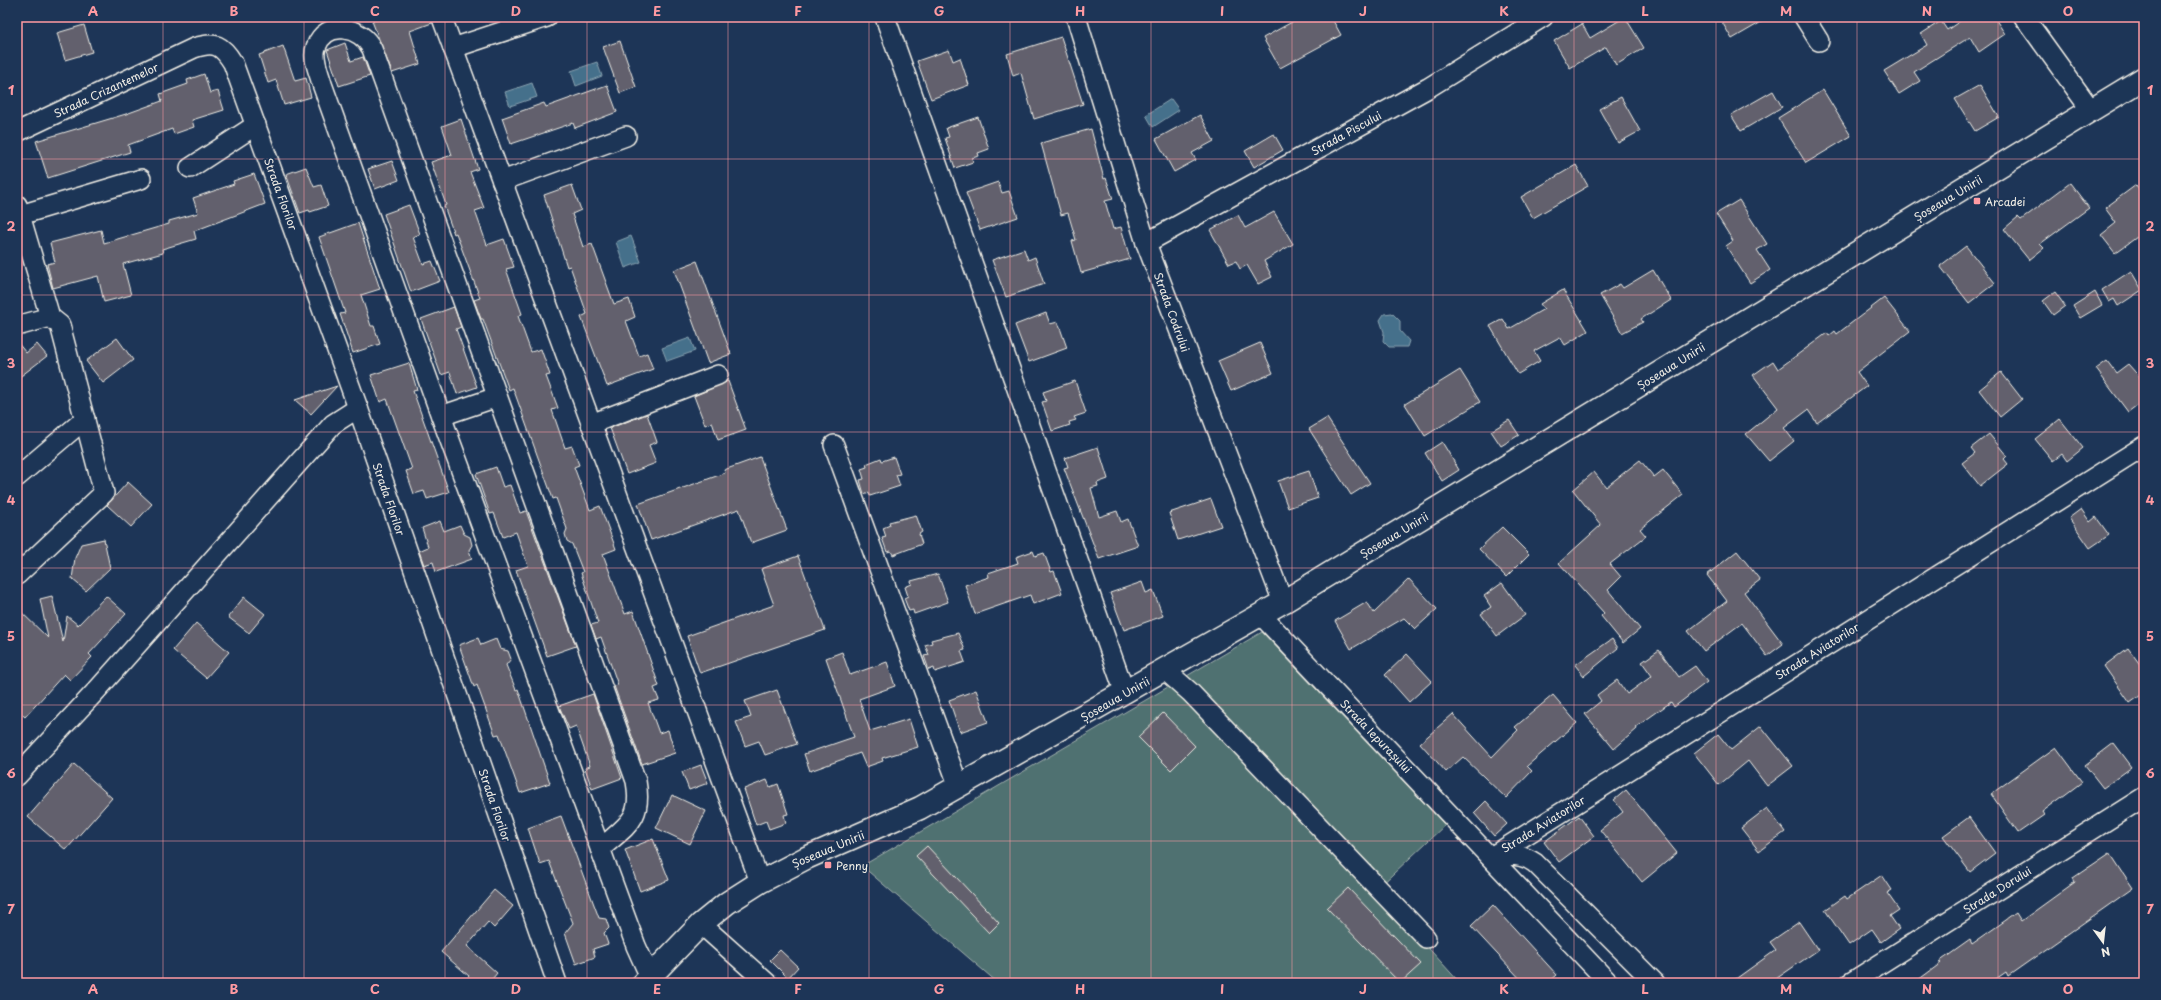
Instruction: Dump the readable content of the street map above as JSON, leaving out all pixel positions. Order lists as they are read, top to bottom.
{
  "streets": {
    "main road": ["Șoseaua Unirii"],
    "street": [
      "Strada Crizantemelor",
      "Strada Piscului",
      "Strada Florilor",
      "Strada Codrului",
      "Strada Aviatorilor",
      "Strada Iepurașului",
      "Strada Dorului"
    ]
  },
  "crossings": [
    ["Strada Crizantemelor", "Strada Florilor"],
    ["Strada Piscului", "Strada Codrului"],
    ["Șoseaua Unirii", "Strada Codrului"],
    ["Șoseaua Unirii", "Strada Iepurașului"],
    ["Strada Aviatorilor", "Strada Iepurașului"]
  ],
  "places": {
    "transit": ["Arcadei", "Penny"]
  },
  "north": "bottom",
  "grid": {
    "columns": [
      "A",
      "B",
      "C",
      "D",
      "E",
      "F",
      "G",
      "H",
      "I",
      "J",
      "K",
      "L",
      "M",
      "N",
      "O"
    ],
    "rows": [
      "1",
      "2",
      "3",
      "4",
      "5",
      "6",
      "7"
    ]
  }
}
